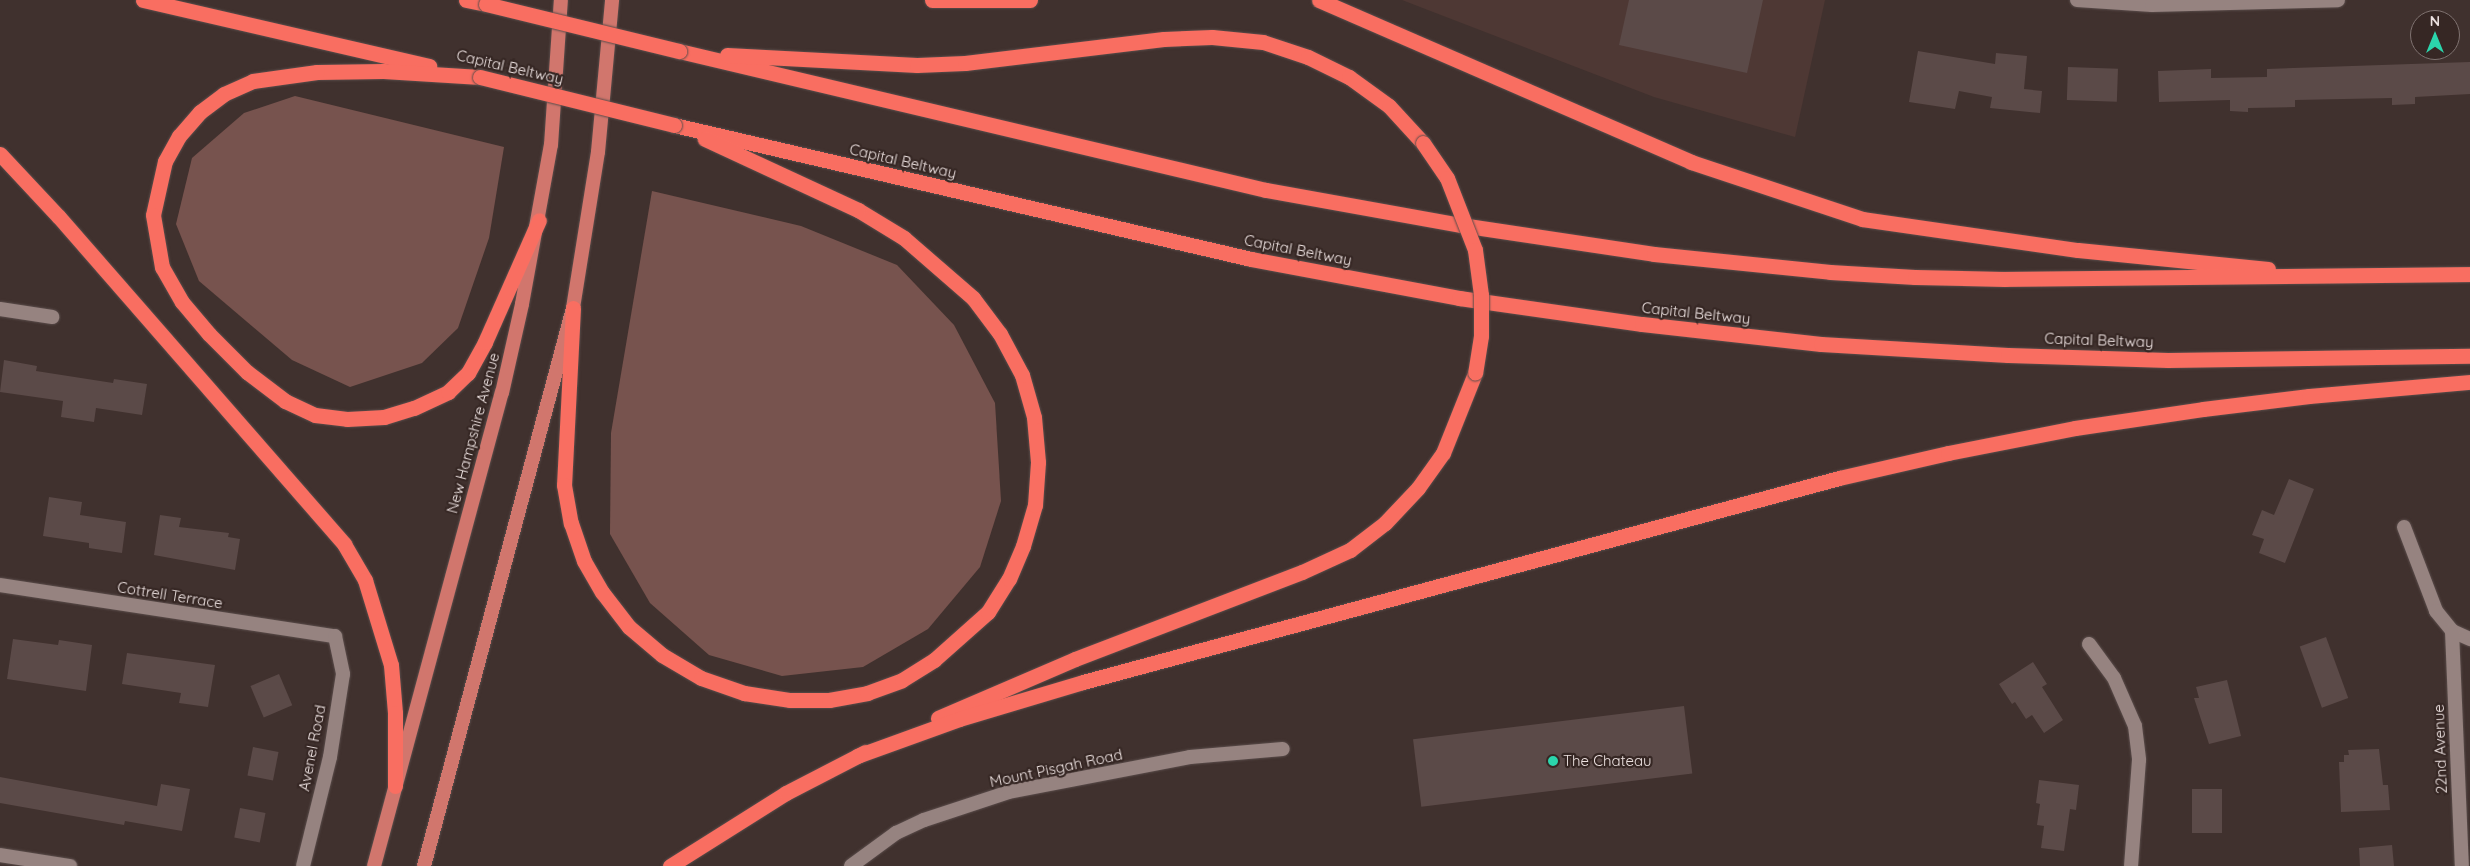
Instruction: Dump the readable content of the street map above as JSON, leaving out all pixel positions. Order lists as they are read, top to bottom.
{
  "streets": {
    "highway": ["Capital Beltway"],
    "main road": ["New Hampshire Avenue"],
    "street": [
      "Cottrell Terrace",
      "Avenel Road",
      "22nd Avenue",
      "Mount Pisgah Road"
    ]
  },
  "crossings": [
    ["Cottrell Terrace", "Avenel Road"]
  ],
  "places": ["The Chateau"],
  "north": "top"
}
